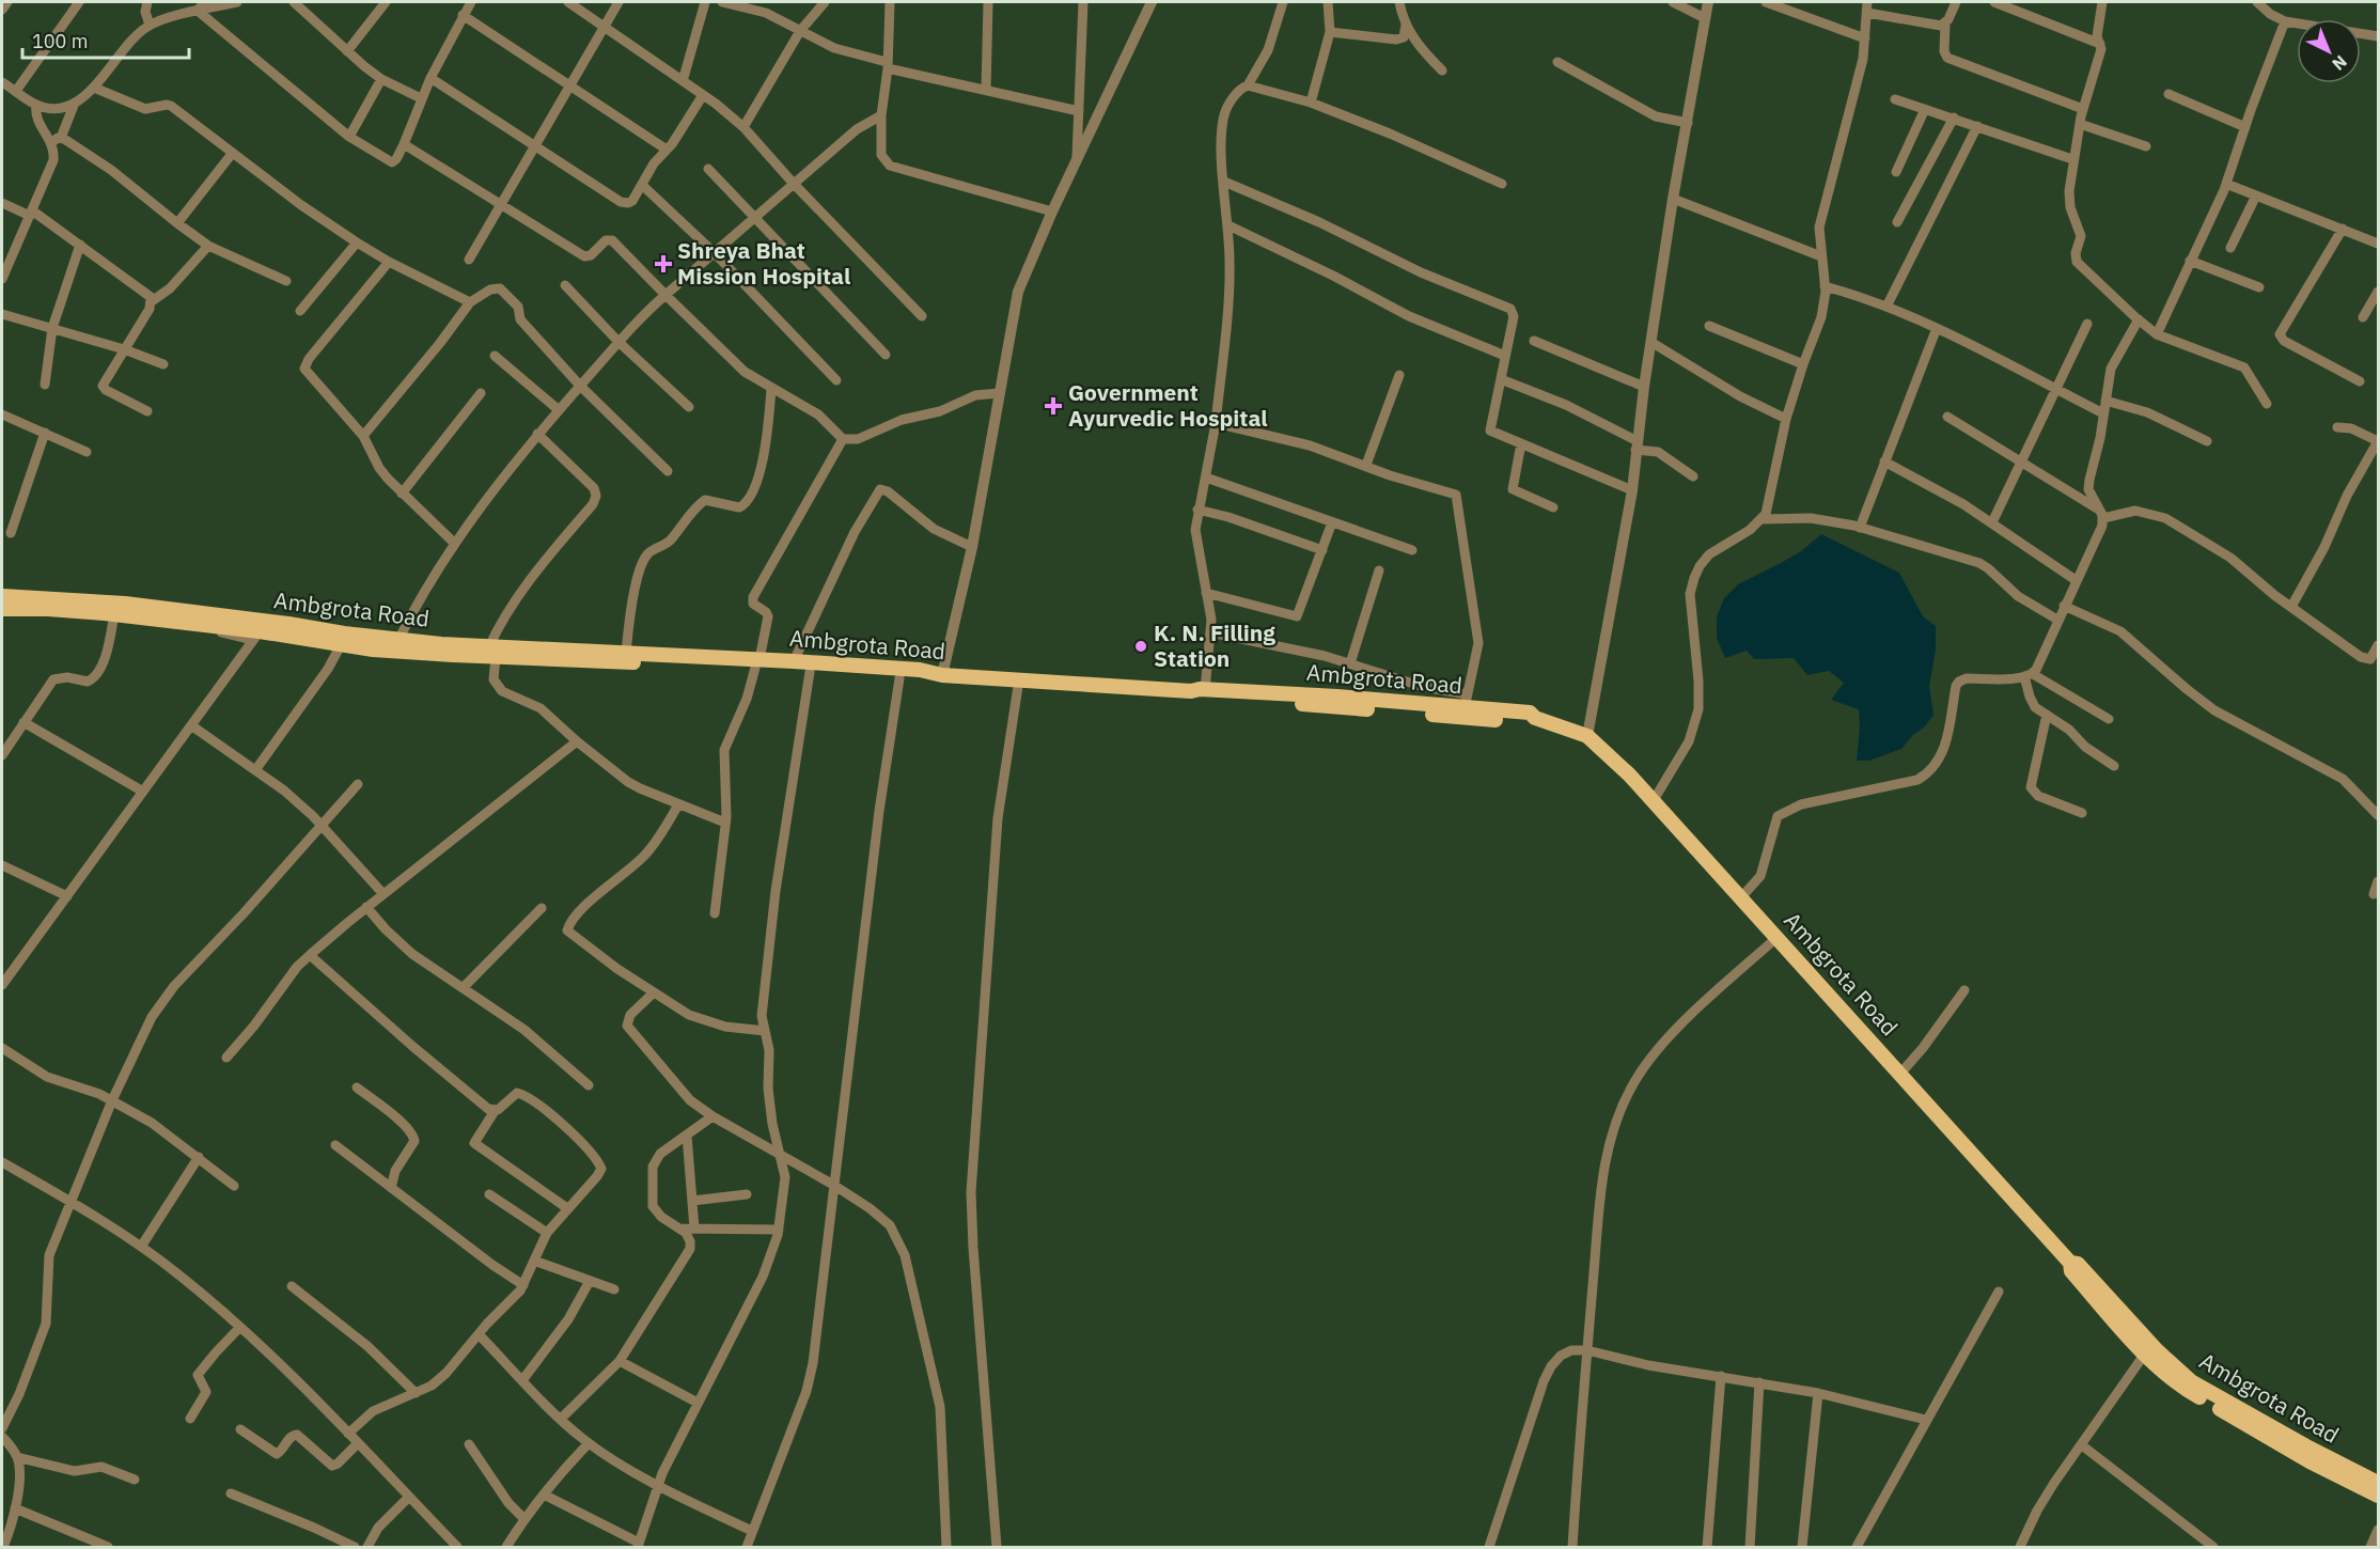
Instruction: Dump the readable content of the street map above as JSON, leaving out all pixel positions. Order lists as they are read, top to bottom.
{
  "streets": {
    "main road": ["Ambgrota Road"]
  },
  "places": {
    "health": ["Shreya Bhat Mission Hospital", "Government Ayurvedic Hospital"],
    "other": ["K. N. Filling Station"]
  },
  "scale_bar": "100 m",
  "north": "bottom right"
}
